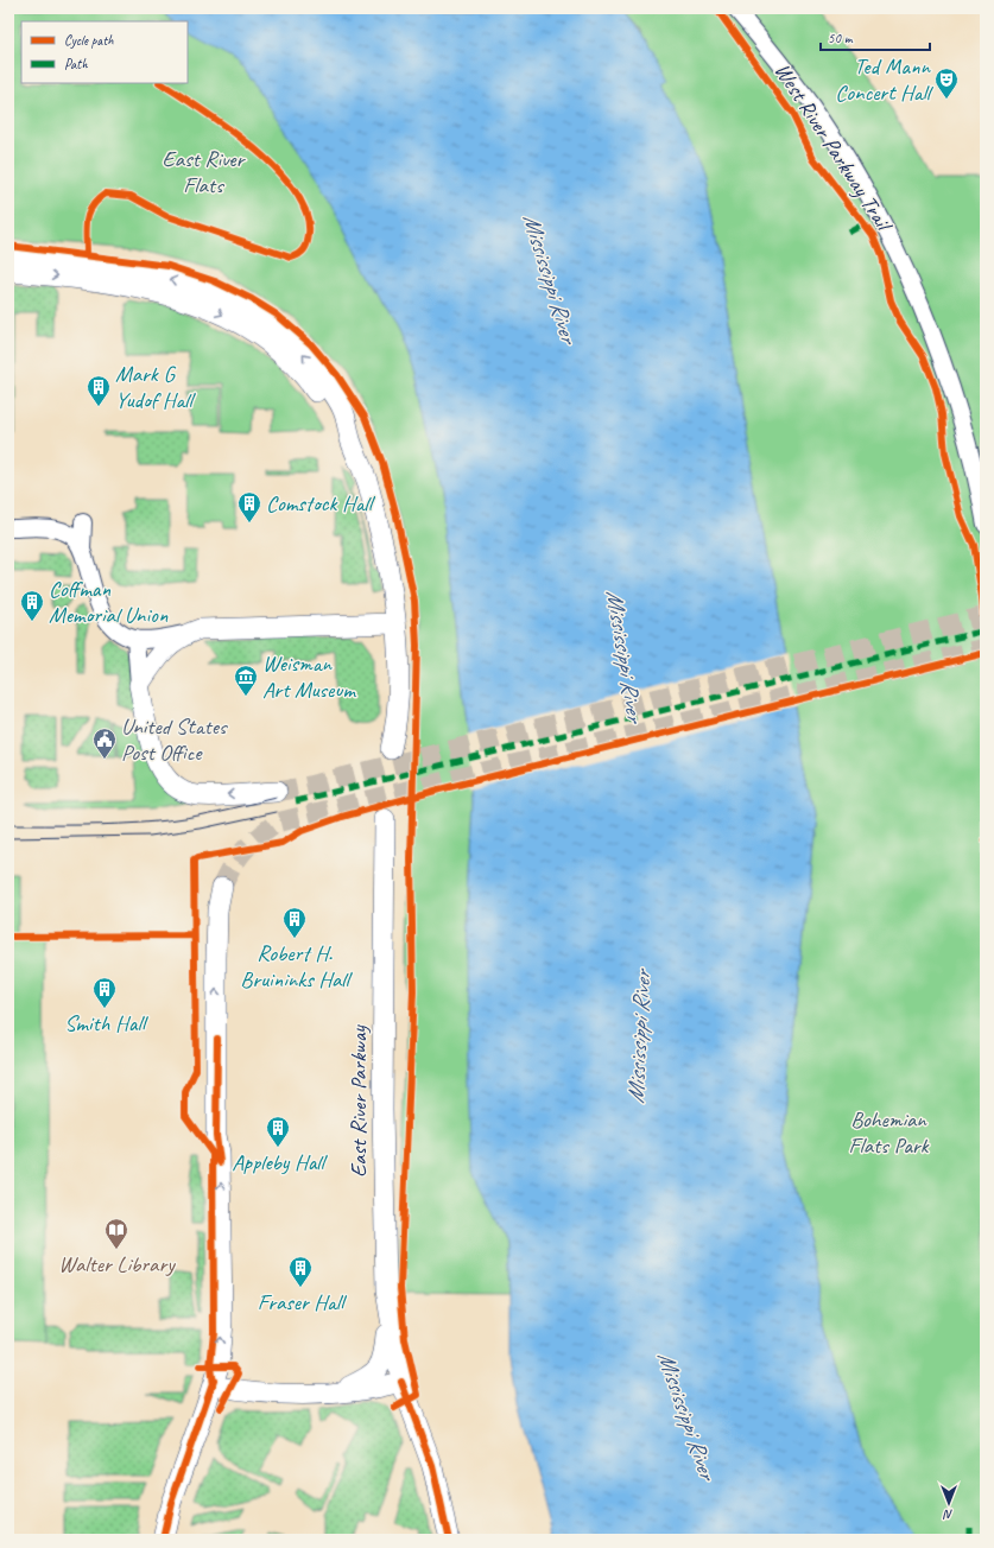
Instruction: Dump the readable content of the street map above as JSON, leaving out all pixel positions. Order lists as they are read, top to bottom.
{
  "streets": {
    "street": ["East River Parkway"],
    "cycle path": ["West River Parkway Trail"]
  },
  "water": ["Mississippi River"],
  "parks": ["East River Flats", "Bohemian Flats Park"],
  "places": {
    "theatre": ["Ted Mann Concert Hall"],
    "building": [
      "Mark G Yudof Hall",
      "Comstock Hall",
      "Coffman Memorial Union",
      "Robert H. Bruininks Hall",
      "Smith Hall",
      "Appleby Hall",
      "Fraser Hall"
    ],
    "museum": ["Weisman Art Museum"],
    "public building": ["United States Post Office"],
    "library": ["Walter Library"]
  },
  "legend": ["Cycle path", "Path"],
  "scale_bar": "50 m",
  "north": "bottom"
}
